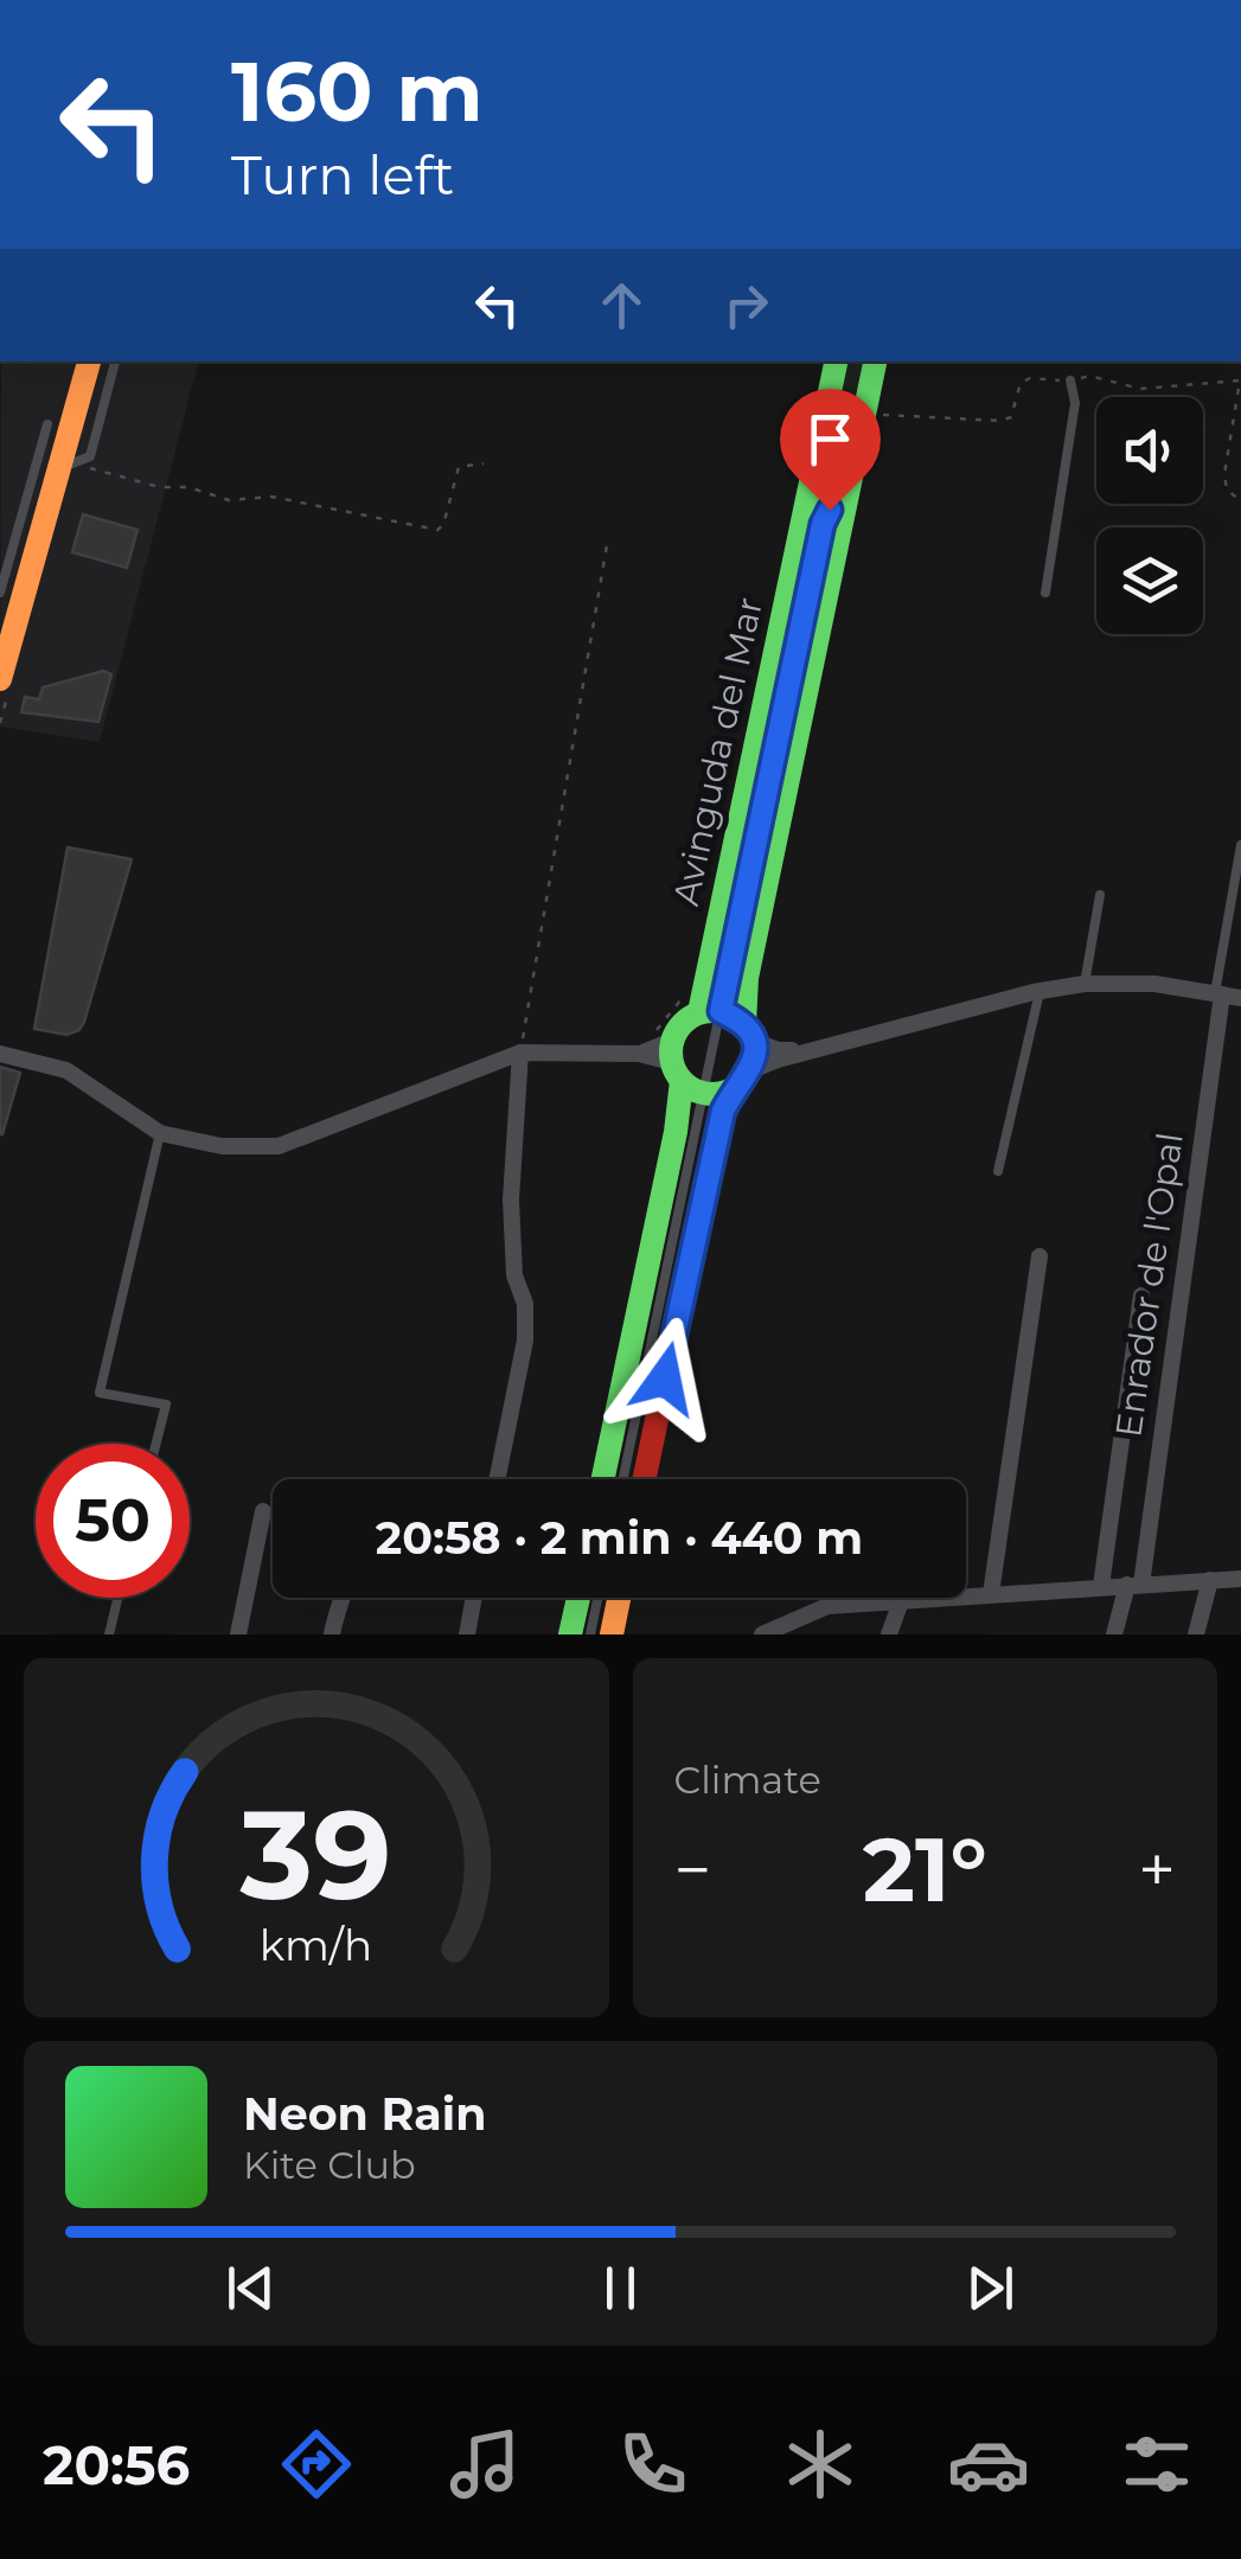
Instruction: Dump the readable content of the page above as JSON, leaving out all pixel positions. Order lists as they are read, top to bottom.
{
  "streets": {
    "main road": ["Avinguda del Mar"],
    "street": ["Enrador de l'Opal"]
  },
  "page": {
    "turn": ["160 m", "Turn left"],
    "limit": "50",
    "trip": "20:58 · 2 min · 440 m",
    "tile": "Climate",
    "heat": ["−", "21°", "+"],
    "song": ["Neon Rain", "Kite Club"],
    "tabs": "20:56",
    "gauge": ["39", "km/h"]
  }
}
